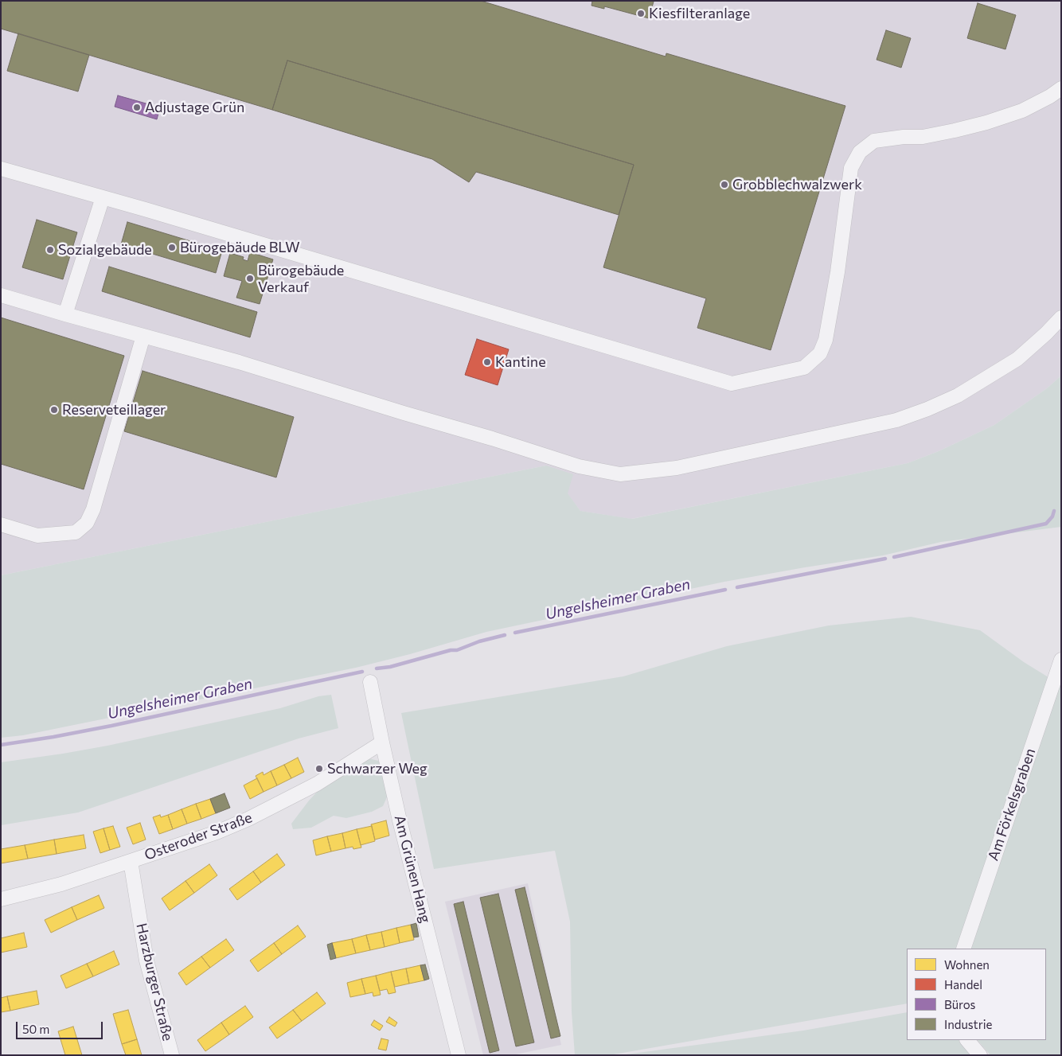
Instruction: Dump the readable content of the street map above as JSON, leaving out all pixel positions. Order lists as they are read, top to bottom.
{
  "streets": {
    "street": [
      "Am Förkelsgraben",
      "Osteroder Straße",
      "Am Grünen Hang",
      "Harzburger Straße"
    ]
  },
  "crossings": [
    ["Osteroder Straße", "Am Grünen Hang"],
    ["Osteroder Straße", "Harzburger Straße"]
  ],
  "water": ["Ungelsheimer Graben"],
  "places": [
    "Kiesfilteranlage",
    "Adjustage Grün",
    "Grobblechwalzwerk",
    "Bürogebäude BLW",
    "Sozialgebäude",
    "Bürogebäude Verkauf",
    "Kantine",
    "Reserveteillager",
    "Schwarzer Weg"
  ],
  "legend": [
    "Wohnen",
    "Handel",
    "Büros",
    "Industrie"
  ],
  "scale_bar": "50 m"
}
